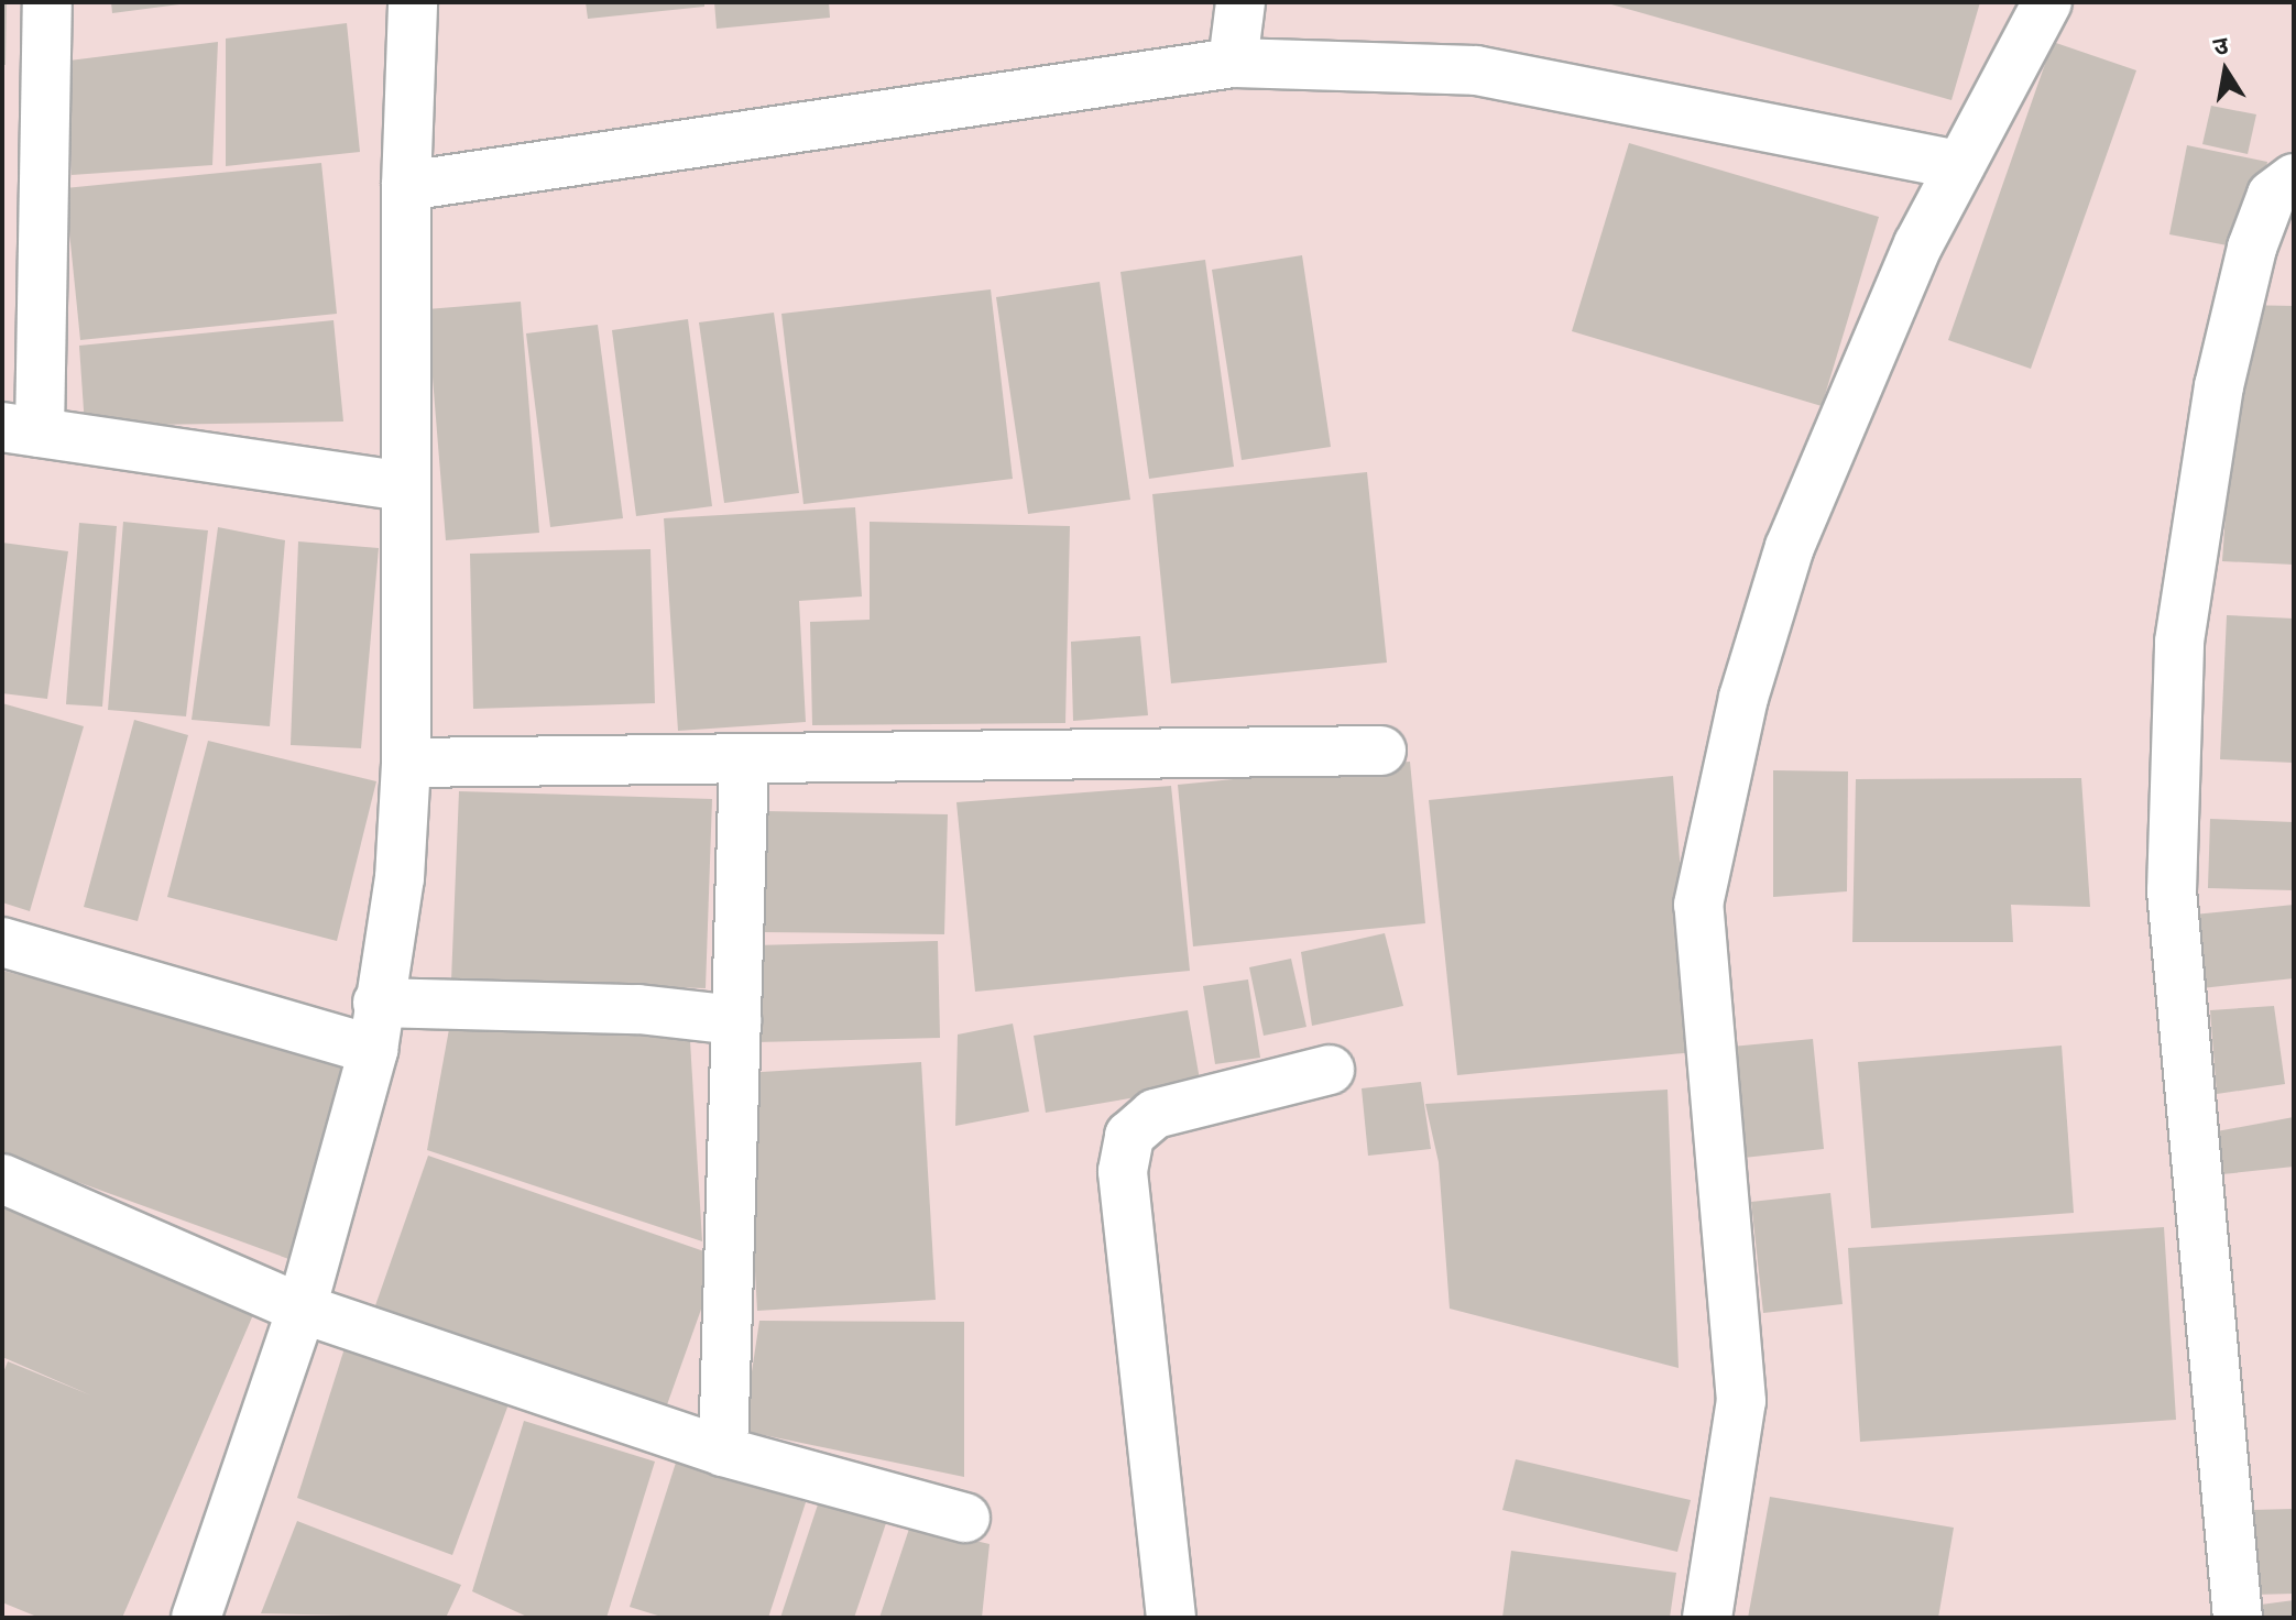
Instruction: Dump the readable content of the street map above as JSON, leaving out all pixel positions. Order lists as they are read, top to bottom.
{
  "north": "top"
}
